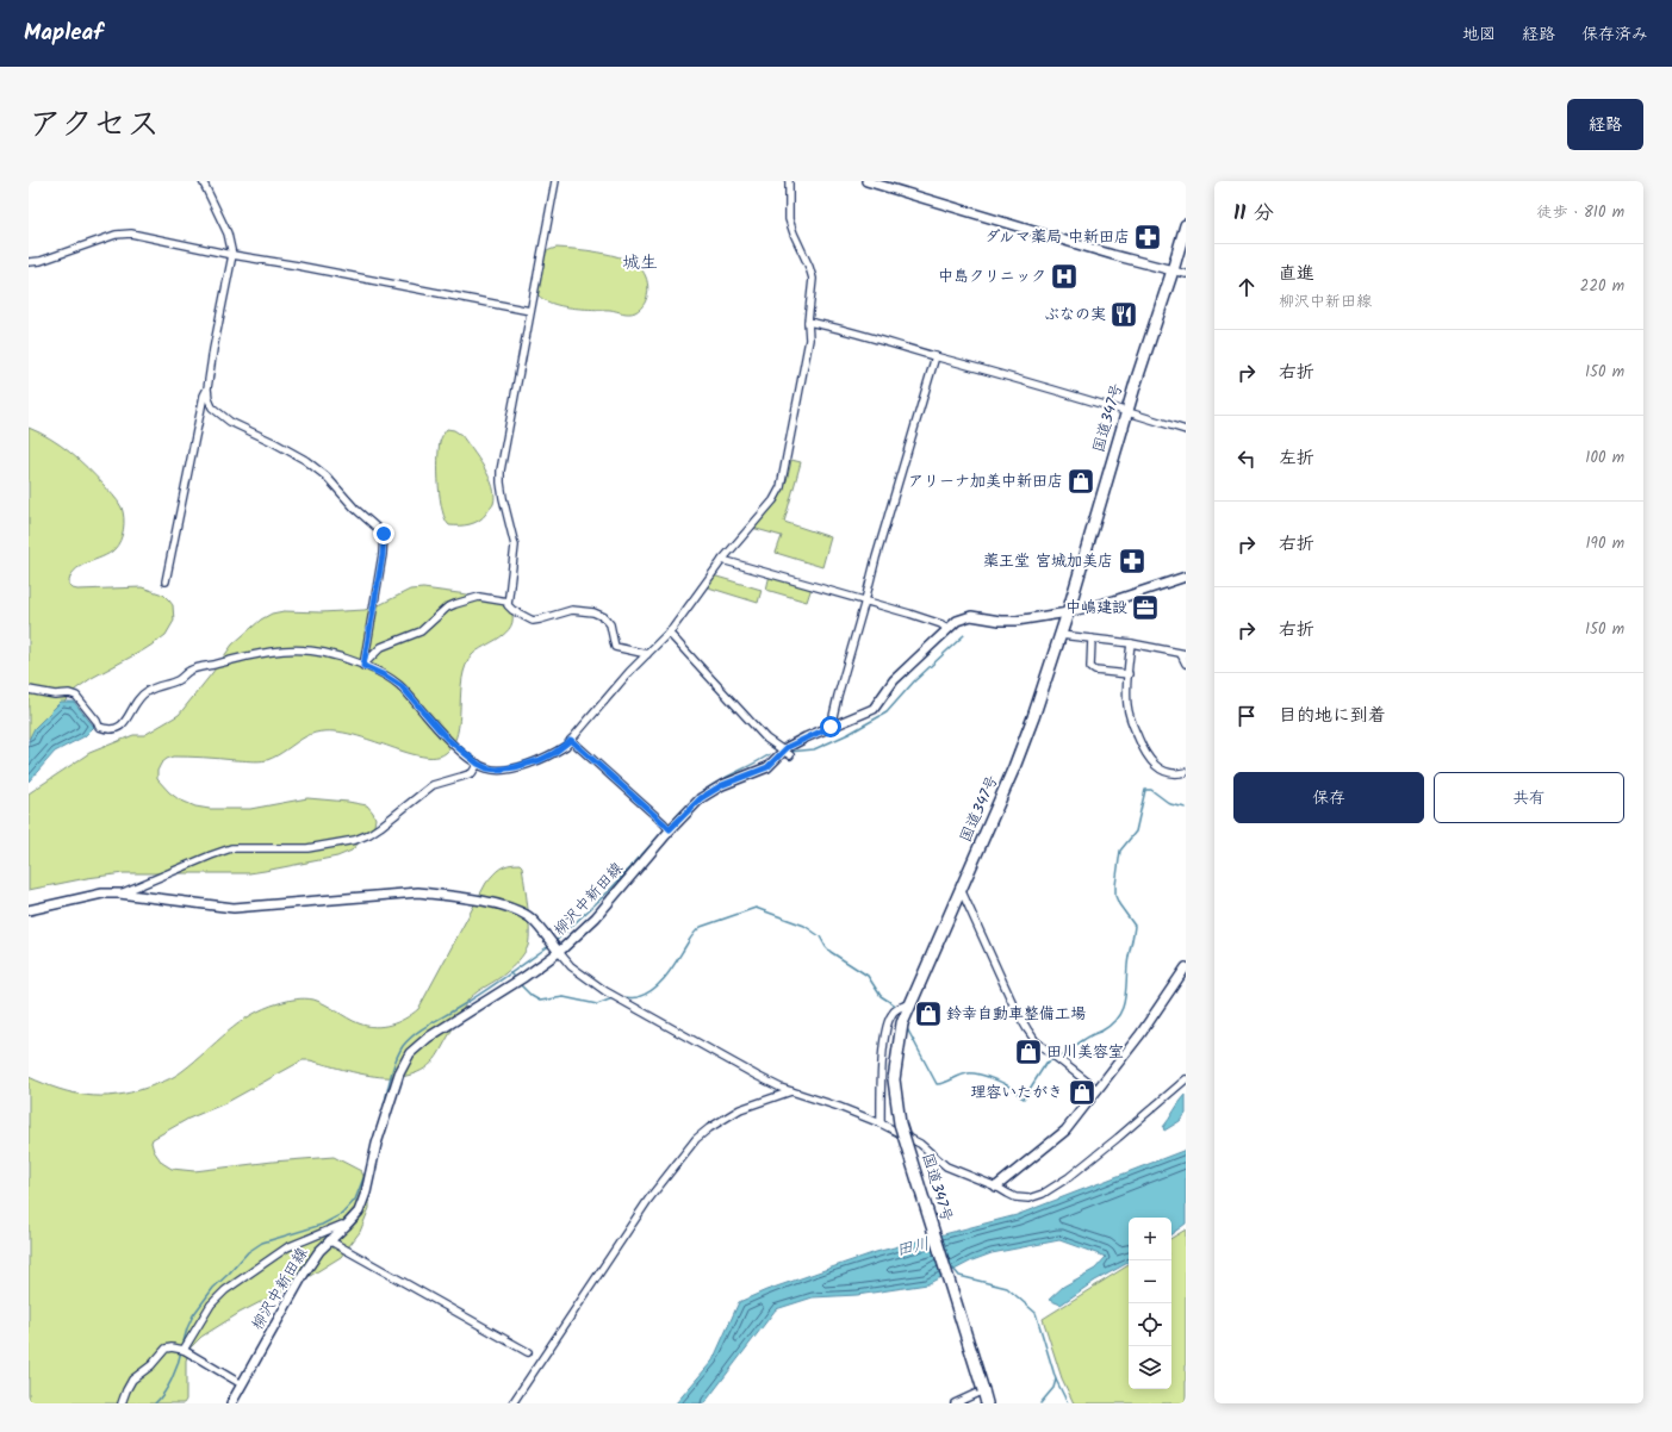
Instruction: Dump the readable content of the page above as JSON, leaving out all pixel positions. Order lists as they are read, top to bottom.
{
  "streets": {
    "highway": ["国道347号"],
    "street": ["柳沢中新田線"]
  },
  "crossings": [
    ["国道347号", "柳沢中新田線"]
  ],
  "districts": ["城生"],
  "water": ["田川"],
  "places": {
    "pharmacy": ["ダルマ薬局 中新田店", "薬王堂 宮城加美店"],
    "hospital": ["中島クリニック"],
    "restaurant": ["ぶなの実"],
    "shop": [
      "アリーナ加美中新田店",
      "鈴幸自動車整備工場",
      "田川美容室",
      "理容いたがき"
    ],
    "office": ["中嶋建設"]
  },
  "page": {
    "header": "Mapleaf",
    "nav": ["地図", "経路", "保存済み"],
    "title": "アクセス",
    "buttons": [
      "経路",
      ["保存", "共有"]
    ],
    "heading": ["11 分", "徒歩 · 810 m"],
    "list": [
      ["直進", "柳沢中新田線", "220 m"],
      ["右折", "150 m"],
      ["左折", "100 m"],
      ["右折", "190 m"],
      ["右折", "150 m"],
      "目的地に到着"
    ],
    "map_buttons": ["+", "−"]
  }
}
